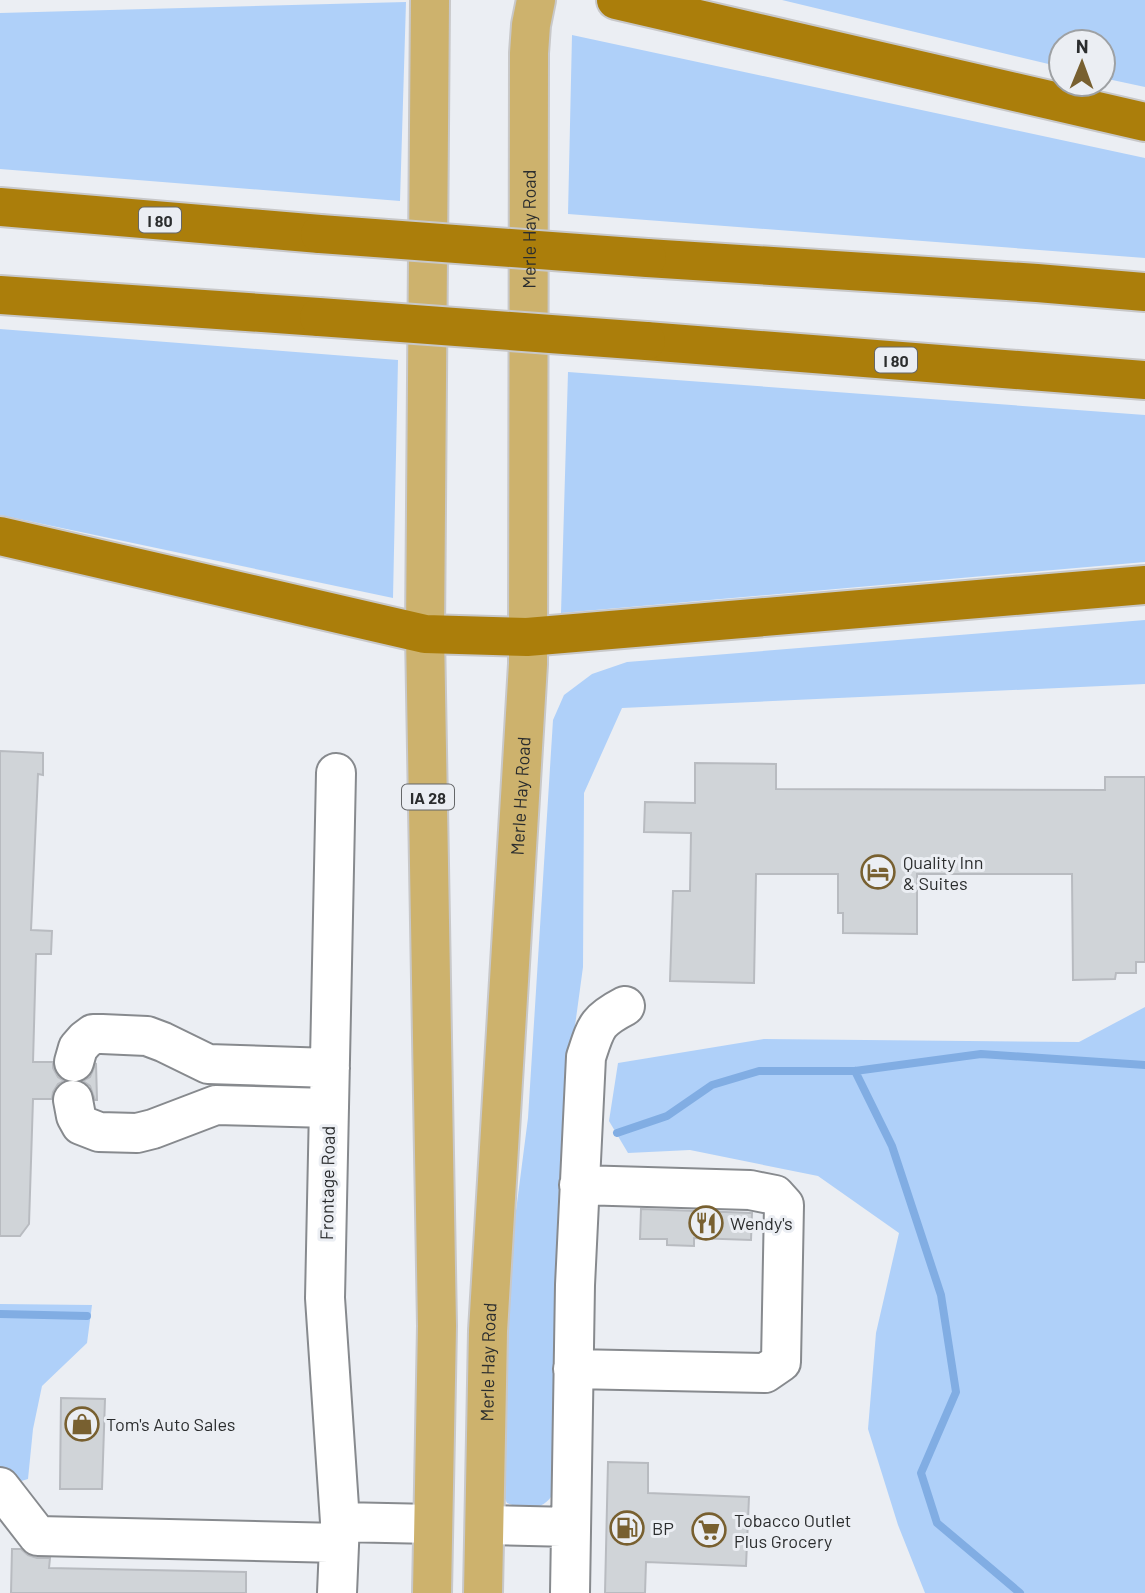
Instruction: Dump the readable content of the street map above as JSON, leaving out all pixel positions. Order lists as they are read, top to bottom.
{
  "streets": {
    "highway": ["I 80"],
    "main road": ["Merle Hay Road", "IA 28"],
    "street": ["Frontage Road"]
  },
  "places": {
    "hotel": ["Quality Inn & Suites"],
    "restaurant": ["Wendy's"],
    "shop": ["Tom's Auto Sales"],
    "fuel station": ["BP"],
    "supermarket": ["Tobacco Outlet Plus Grocery"]
  },
  "north": "top"
}
